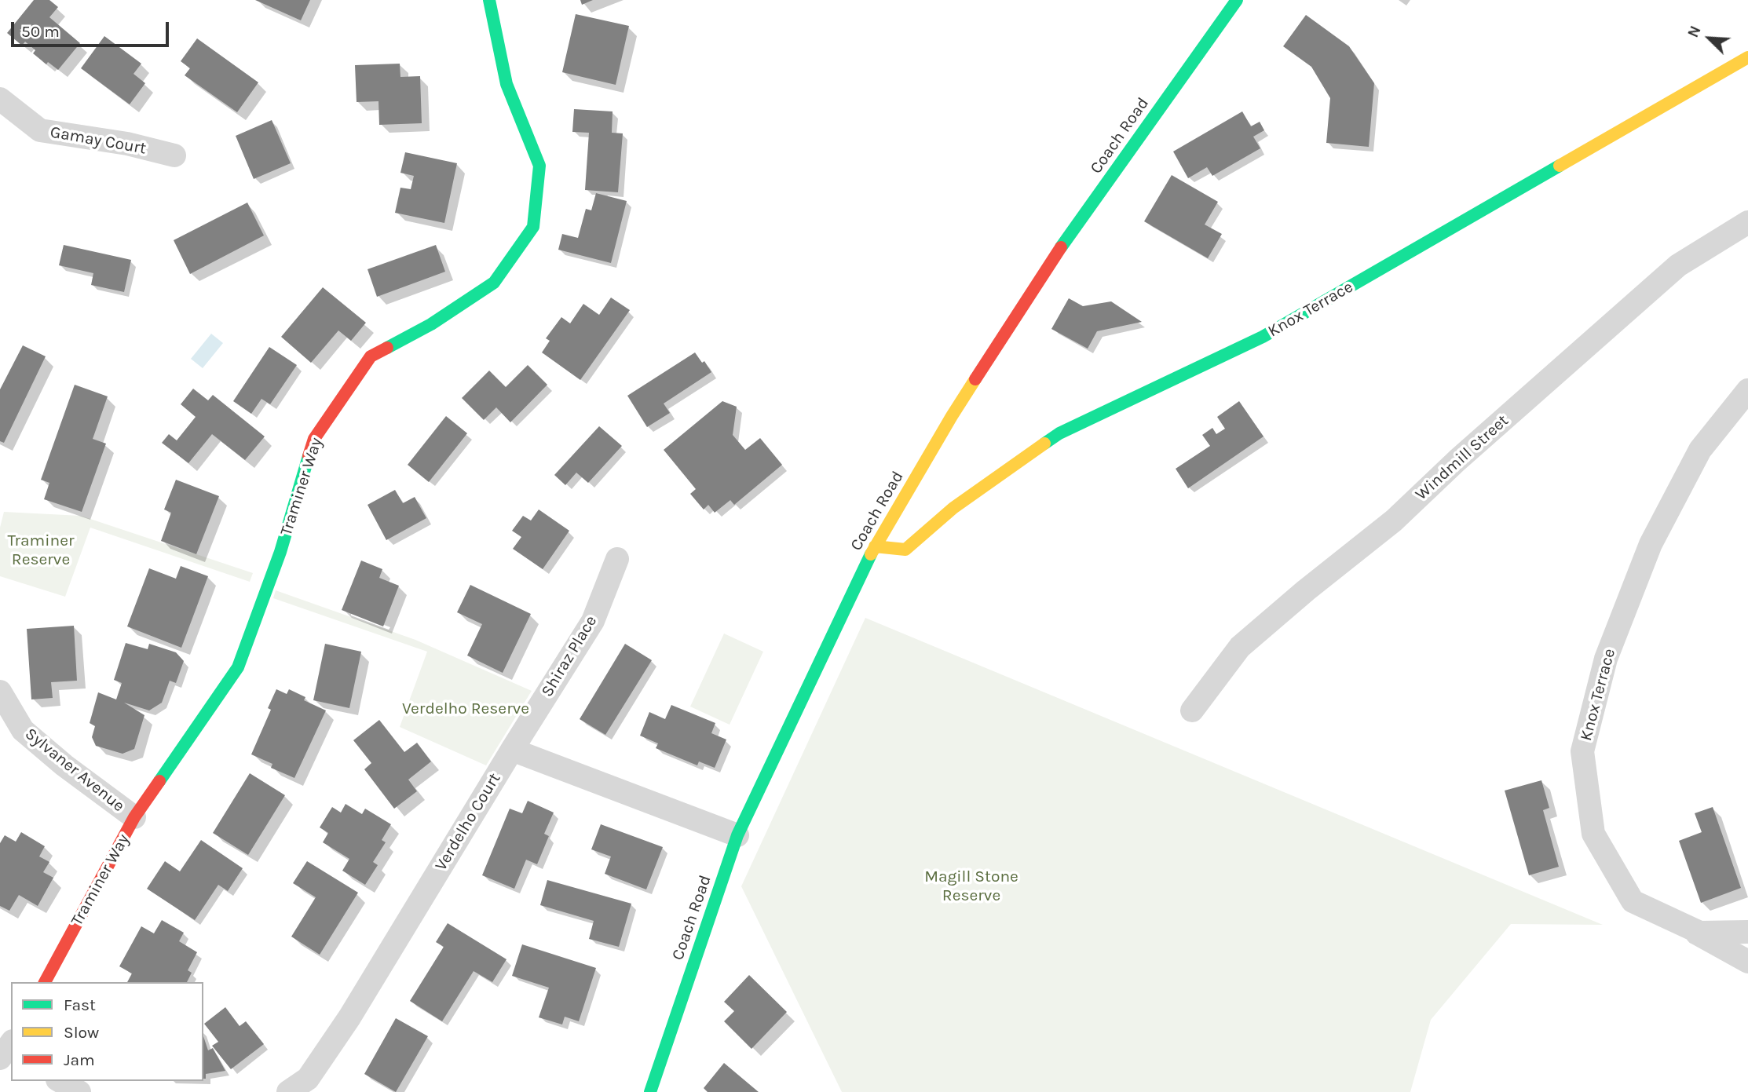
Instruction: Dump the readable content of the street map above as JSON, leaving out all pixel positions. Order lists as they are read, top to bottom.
{
  "streets": {
    "street": [
      "Coach Road",
      "Gamay Court",
      "Knox Terrace",
      "Windmill Street",
      "Traminer Way",
      "Shiraz Place",
      "Sylvaner Avenue",
      "Verdelho Court"
    ]
  },
  "crossings": [
    ["Coach Road", "Knox Terrace"],
    ["Traminer Way", "Sylvaner Avenue"],
    ["Shiraz Place", "Verdelho Court"]
  ],
  "parks": ["Traminer Reserve", "Verdelho Reserve", "Magill Stone Reserve"],
  "legend": ["Fast", "Slow", "Jam"],
  "scale_bar": "50 m",
  "north": "top left"
}
